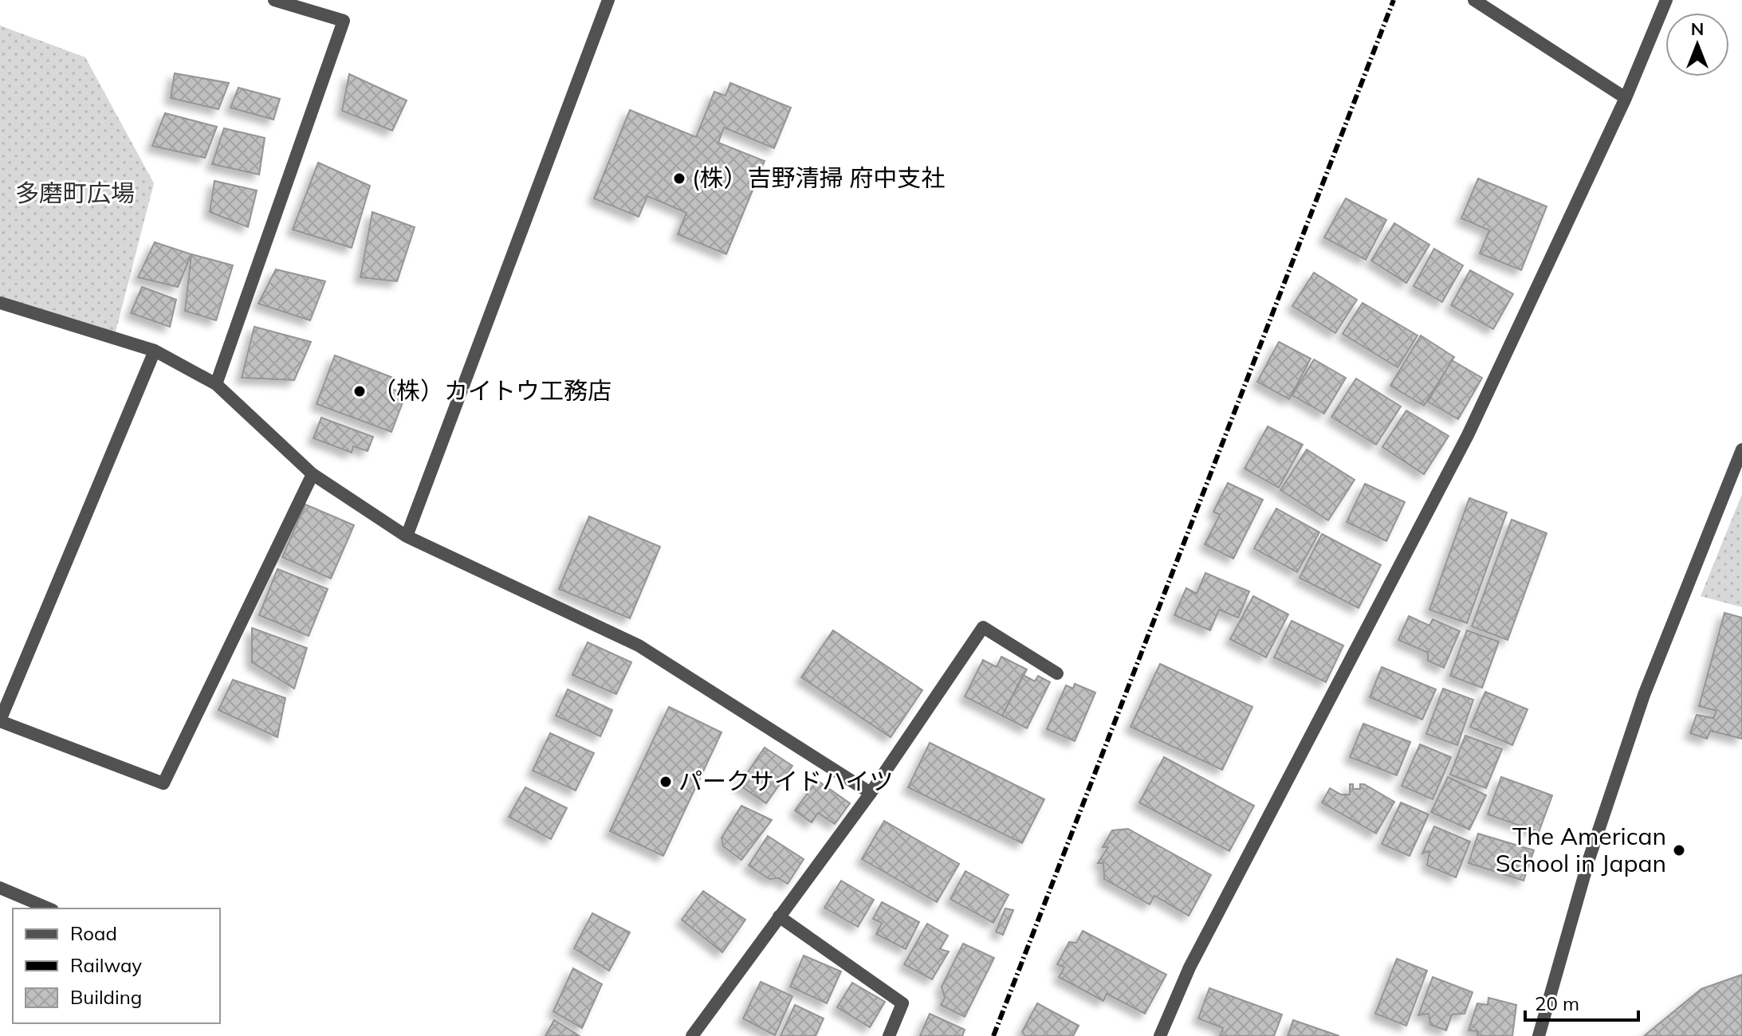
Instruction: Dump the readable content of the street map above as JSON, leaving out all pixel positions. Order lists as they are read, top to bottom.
{
  "parks": ["多磨町広場"],
  "places": [
    "(株）吉野清掃 府中支社",
    "（株）カイトウ工務店",
    "パークサイドハイツ",
    "The American School in Japan"
  ],
  "legend": ["Road", "Railway", "Building"],
  "scale_bar": "20 m",
  "north": "top"
}
